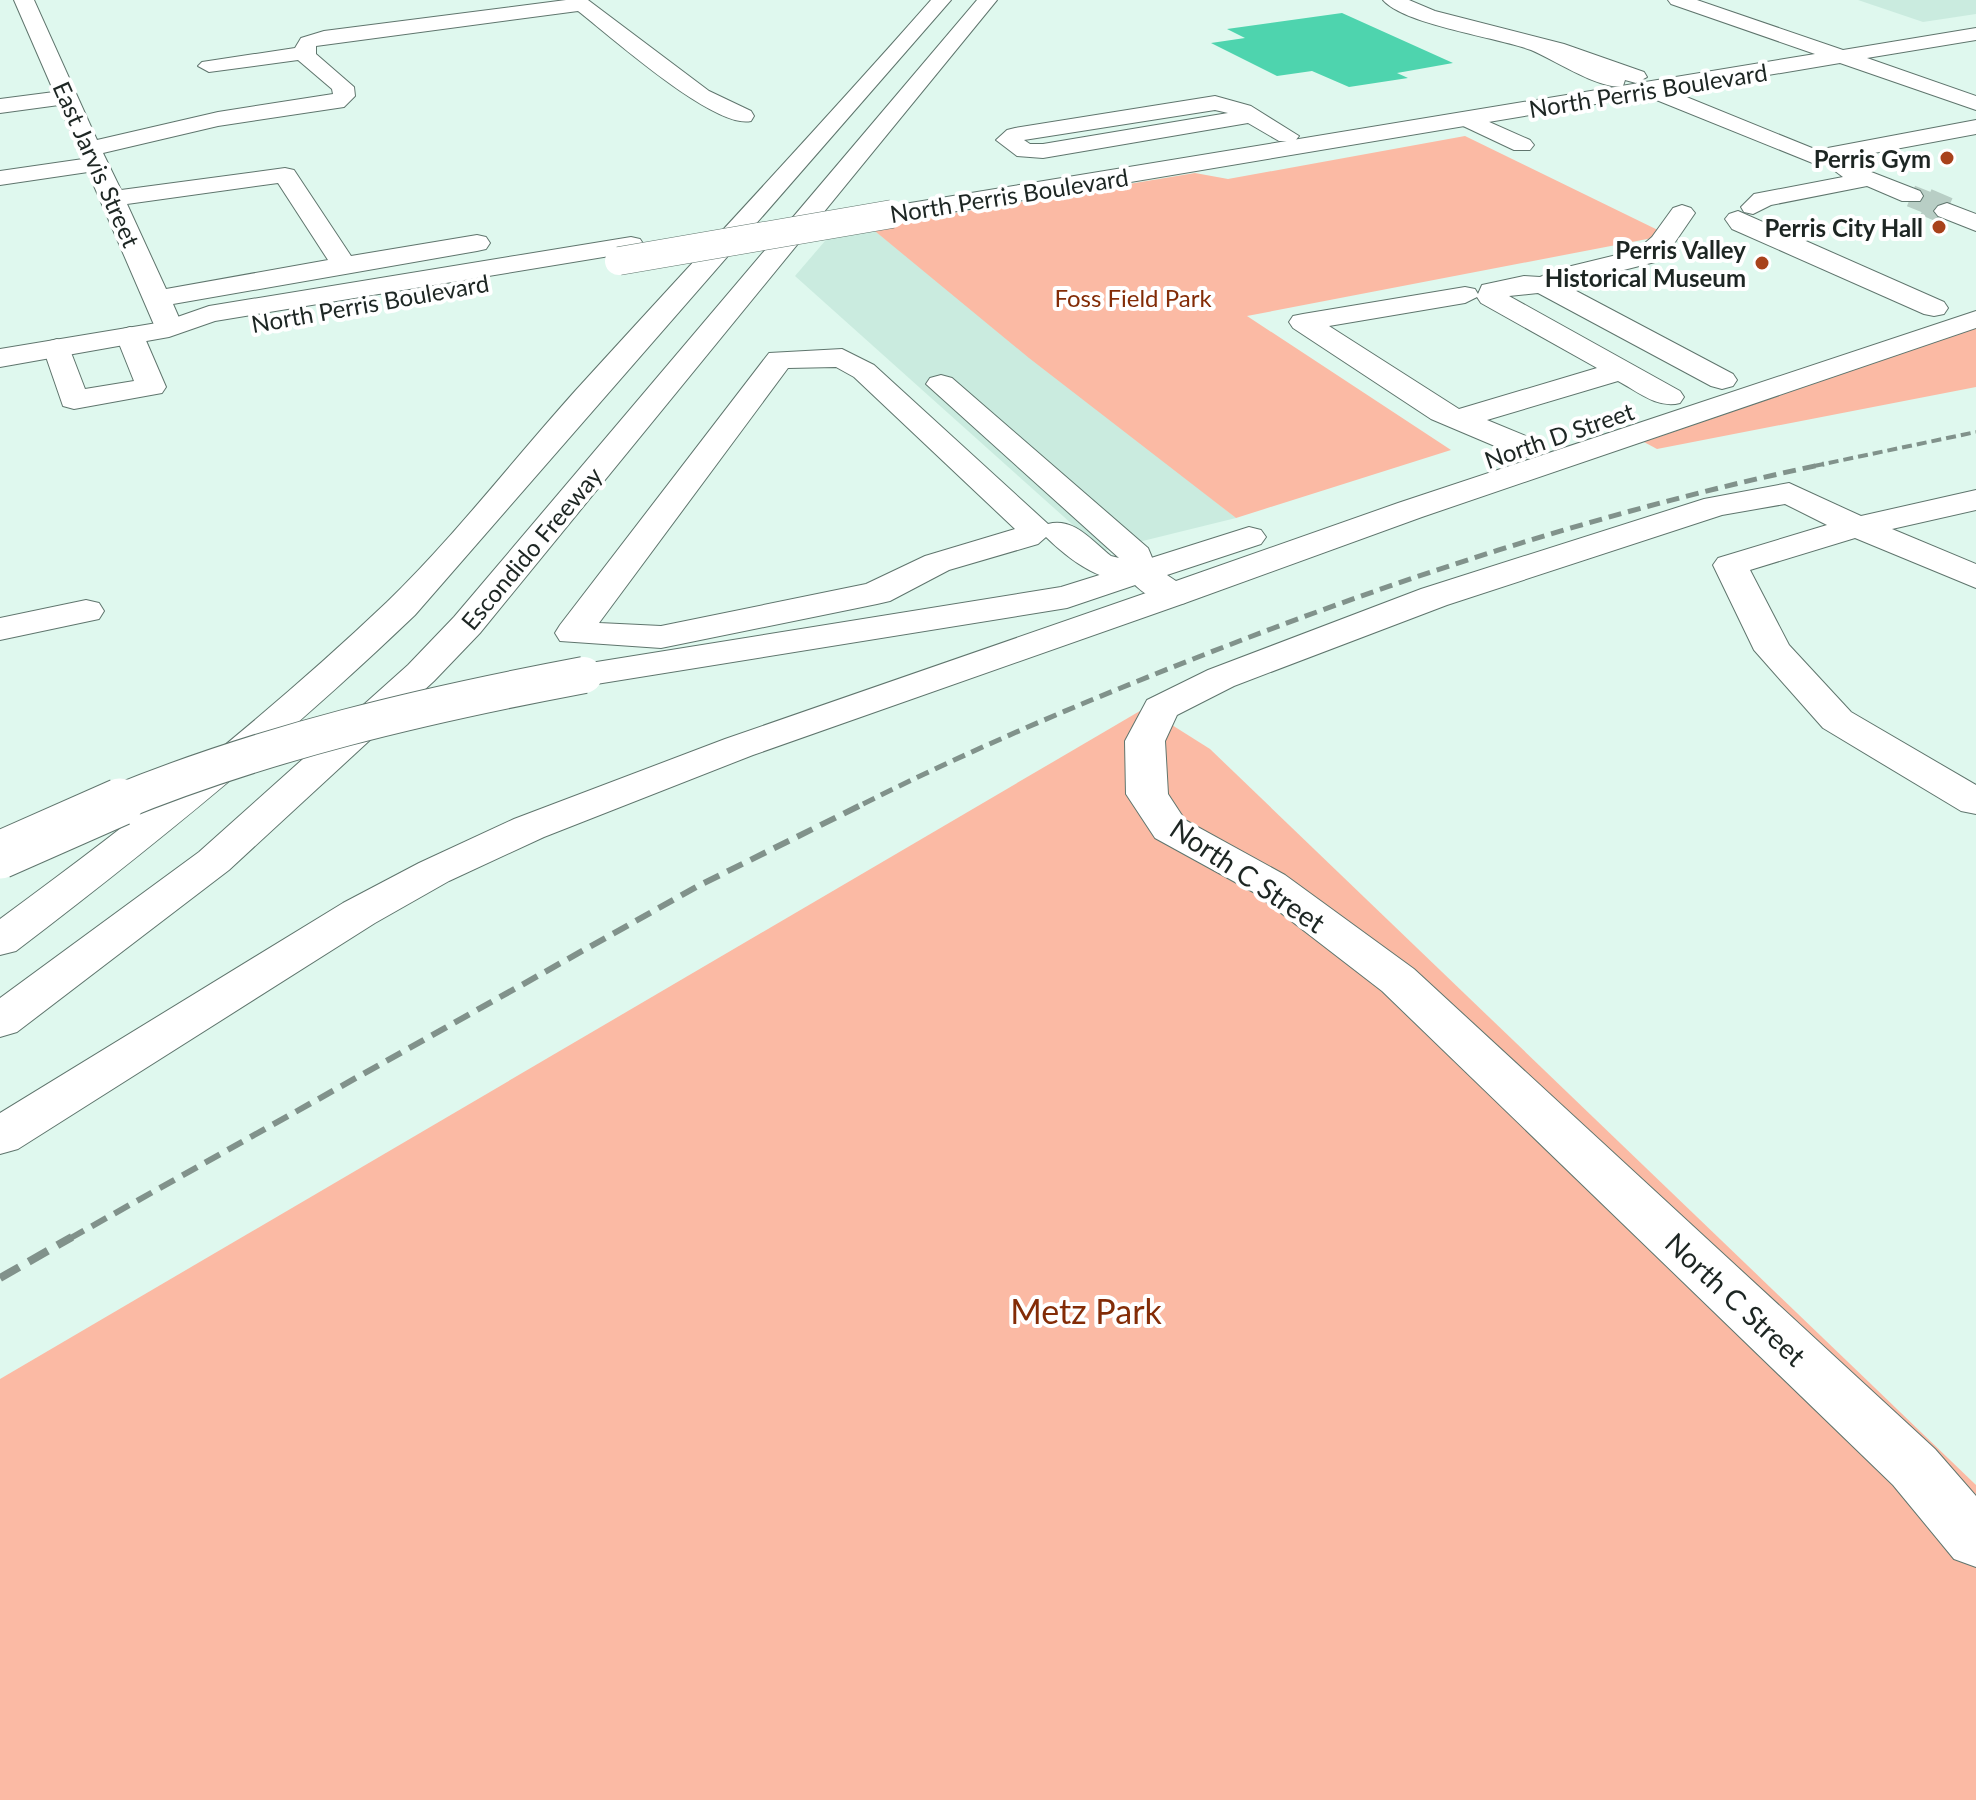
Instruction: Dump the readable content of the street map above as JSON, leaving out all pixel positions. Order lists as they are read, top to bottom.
{
  "streets": {
    "main road": [
      "North Perris Boulevard",
      "East Jarvis Street",
      "North D Street",
      "Escondido Freeway",
      "North C Street"
    ]
  },
  "crossings": [
    ["North Perris Boulevard", "East Jarvis Street"]
  ],
  "parks": ["Foss Field Park", "Metz Park"],
  "places": ["Perris Gym", "Perris City Hall", "Perris Valley Historical Museum"]
}
